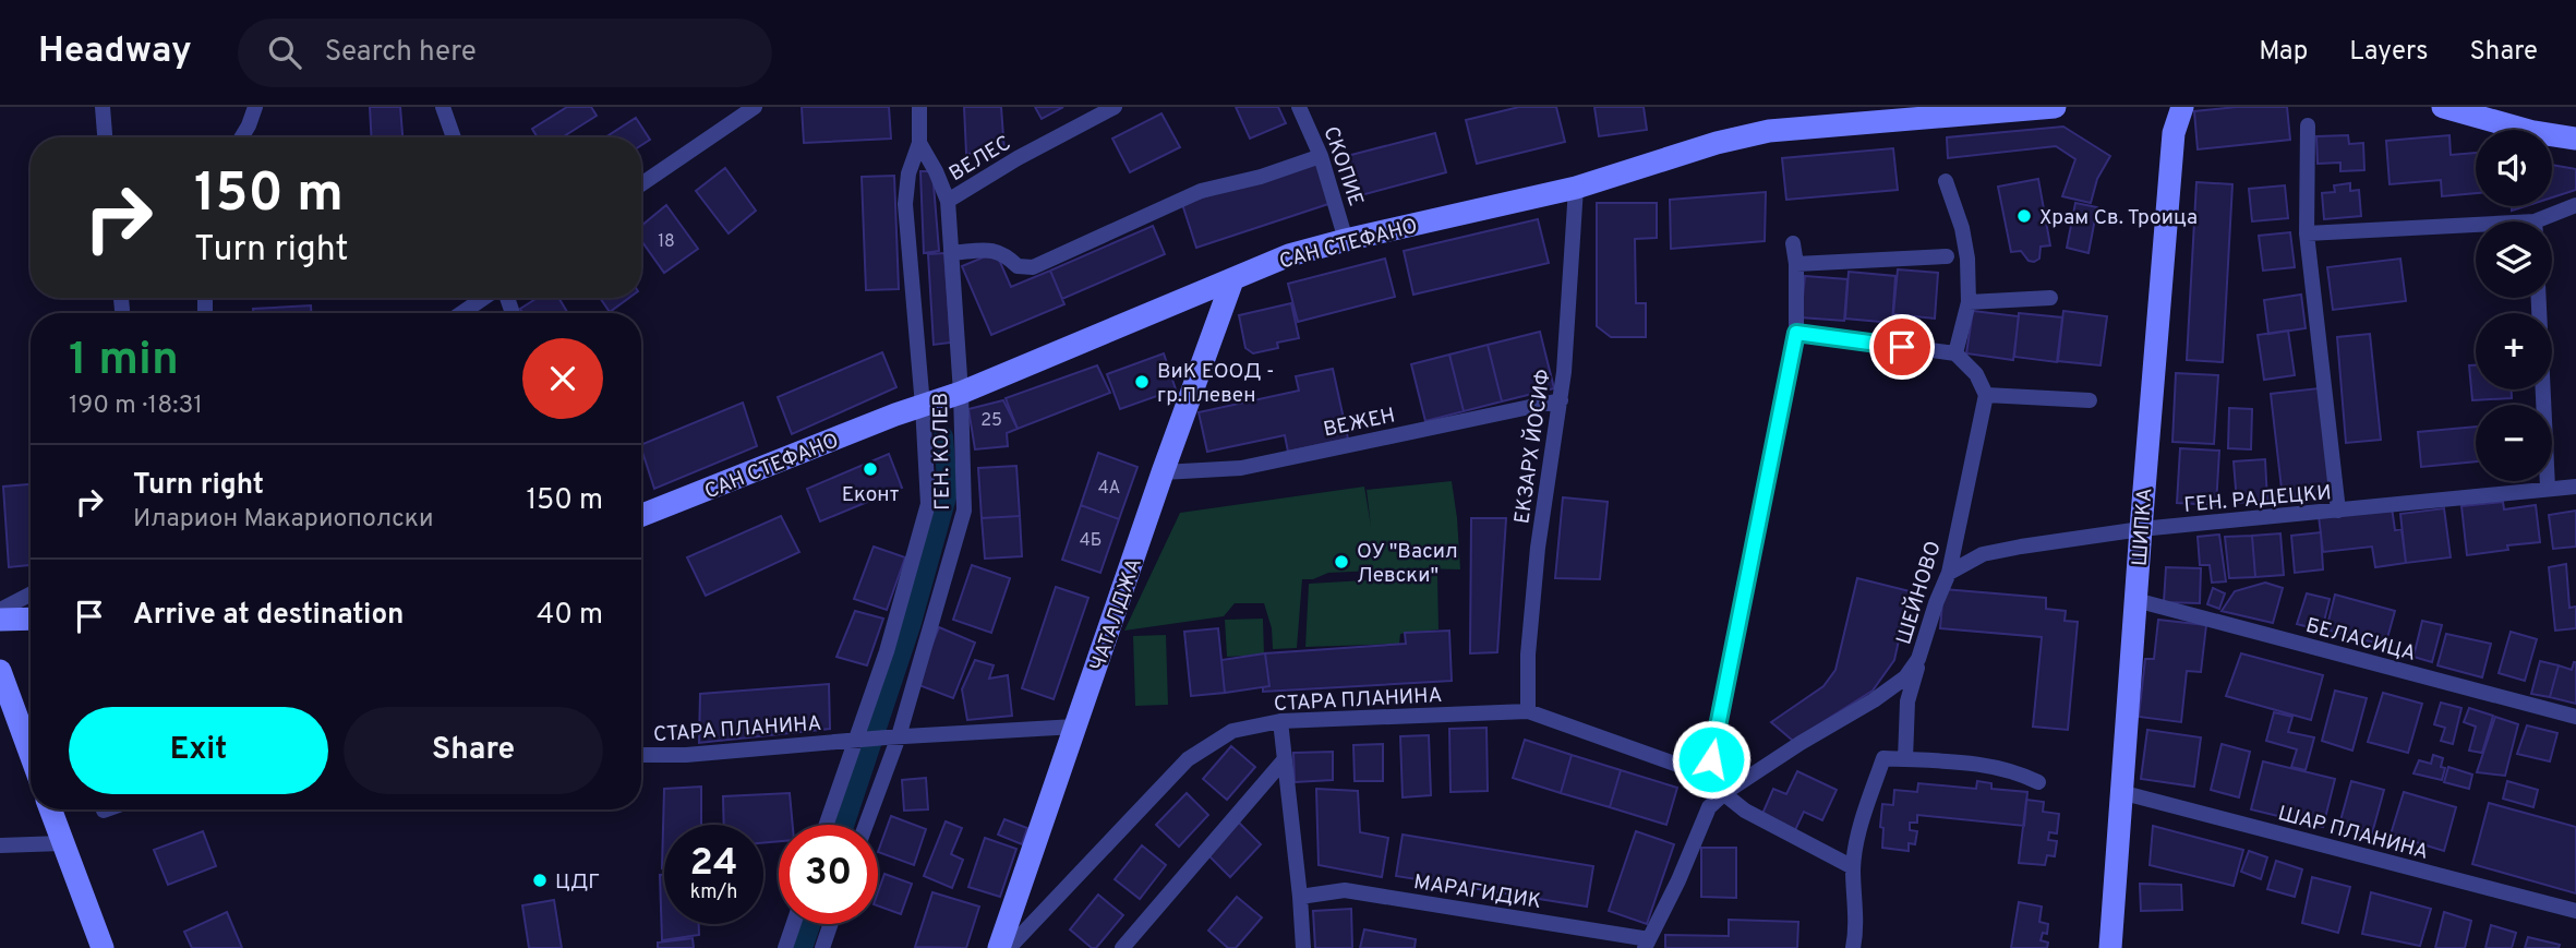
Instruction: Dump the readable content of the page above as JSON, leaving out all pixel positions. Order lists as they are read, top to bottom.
{
  "streets": {
    "street": [
      "ВЕЛЕС",
      "СКОПИЕ",
      "САН СТЕФАНО",
      "ВЕЖЕН",
      "ЕКЗАРХ ЙОСИФ",
      "ГЕН. КОЛЕВ",
      "ГЕН. РАДЕЦКИ",
      "ШИПКА",
      "ШЕЙНОВО",
      "ЧАТАЛДЖА",
      "БЕЛАСИЦА",
      "СТАРА ПЛАНИНА",
      "ШАР ПЛАНИНА",
      "МАРАГИДИК"
    ]
  },
  "crossings": [
    ["ВЕЛЕС", "ГЕН. КОЛЕВ"],
    ["СКОПИЕ", "САН СТЕФАНО"],
    ["САН СТЕФАНО", "ЕКЗАРХ ЙОСИФ"],
    ["САН СТЕФАНО", "ГЕН. КОЛЕВ"],
    ["САН СТЕФАНО", "ЧАТАЛДЖА"],
    ["ВЕЖЕН", "ЕКЗАРХ ЙОСИФ"],
    ["ВЕЖЕН", "ЧАТАЛДЖА"],
    ["ЕКЗАРХ ЙОСИФ", "СТАРА ПЛАНИНА"],
    ["ГЕН. КОЛЕВ", "СТАРА ПЛАНИНА"],
    ["ГЕН. РАДЕЦКИ", "ШИПКА"],
    ["ГЕН. РАДЕЦКИ", "ШЕЙНОВО"],
    ["ШИПКА", "БЕЛАСИЦА"],
    ["ШИПКА", "ШАР ПЛАНИНА"],
    ["ШЕЙНОВО", "СТАРА ПЛАНИНА"],
    ["ЧАТАЛДЖА", "СТАРА ПЛАНИНА"]
  ],
  "places": [
    "Храм Св. Троица",
    "ВиК ЕООД - гр.Плевен",
    "Еконт",
    "ОУ \"Васил Левски\"",
    "ЦДГ"
  ],
  "house_numbers": [
    "18",
    "25",
    "4A",
    "4Б"
  ],
  "page": {
    "header": "Headway",
    "search": "Search here",
    "nav": ["Map", "Layers", "Share"],
    "map_buttons": ["+", "−"],
    "turn": ["150 m", "Turn right"],
    "heading": ["1 min", "190 m · 18:31"],
    "list": [
      {
        "name": "Turn right",
        "note": "Иларион Макариополски",
        "value": "150 m"
      },
      {
        "name": "Arrive at destination",
        "value": "40 m"
      }
    ],
    "buttons": ["Exit", "Share"],
    "speed": "24 km/h",
    "limit": "30"
  }
}
